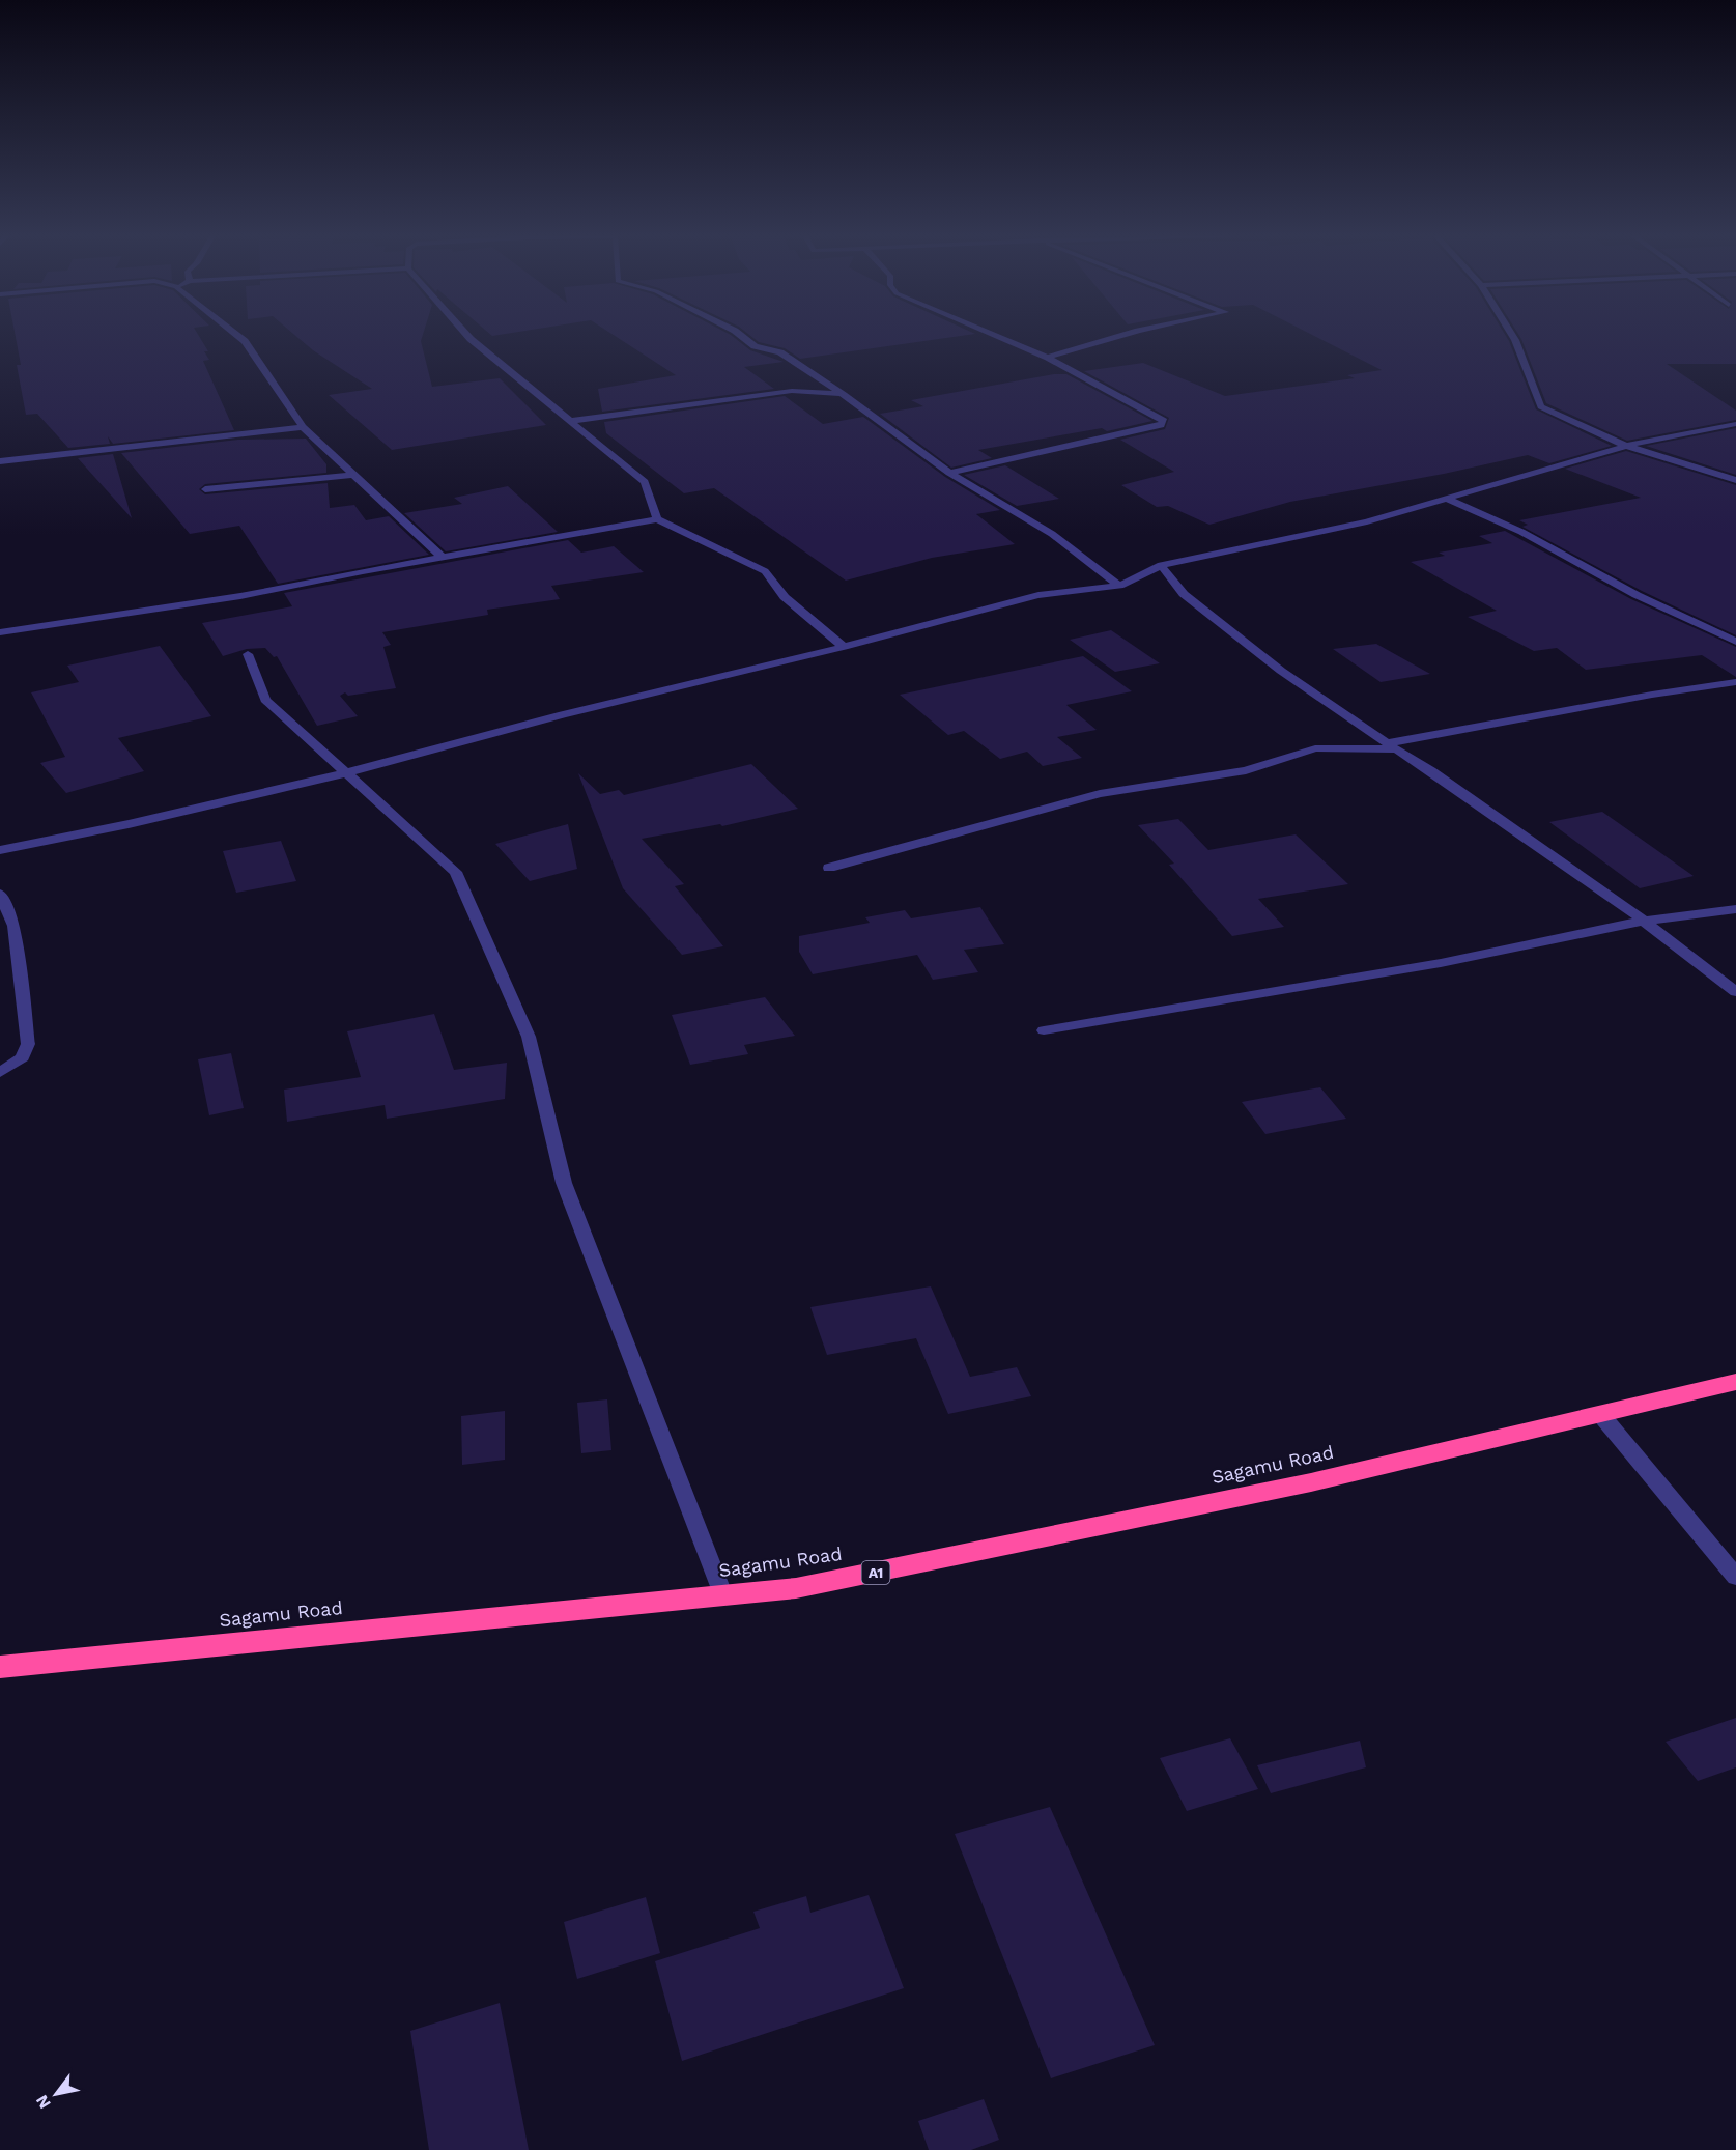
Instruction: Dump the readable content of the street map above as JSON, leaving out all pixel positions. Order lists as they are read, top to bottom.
{
  "streets": {
    "highway": ["Sagamu Road", "A1"]
  },
  "north": "bottom left"
}
